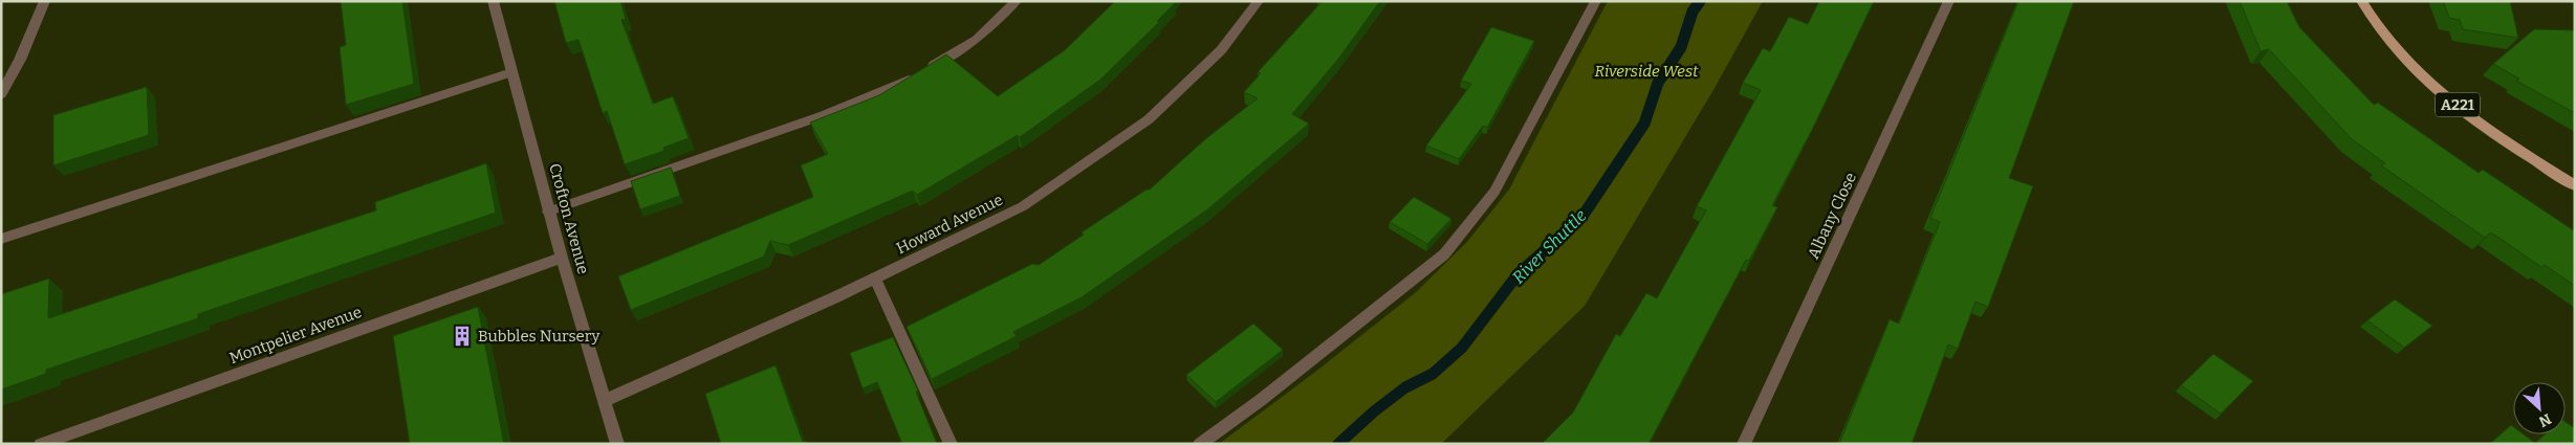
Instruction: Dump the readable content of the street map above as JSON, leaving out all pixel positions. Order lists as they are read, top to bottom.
{
  "streets": {
    "main road": ["A221"],
    "street": [
      "Albany Close",
      "Crofton Avenue",
      "Howard Avenue",
      "Montpelier Avenue"
    ]
  },
  "crossings": [
    ["Crofton Avenue", "Howard Avenue"],
    ["Crofton Avenue", "Montpelier Avenue"]
  ],
  "water": ["River Shuttle"],
  "parks": ["Riverside West"],
  "places": {
    "building": ["Bubbles Nursery"]
  },
  "north": "bottom right"
}
